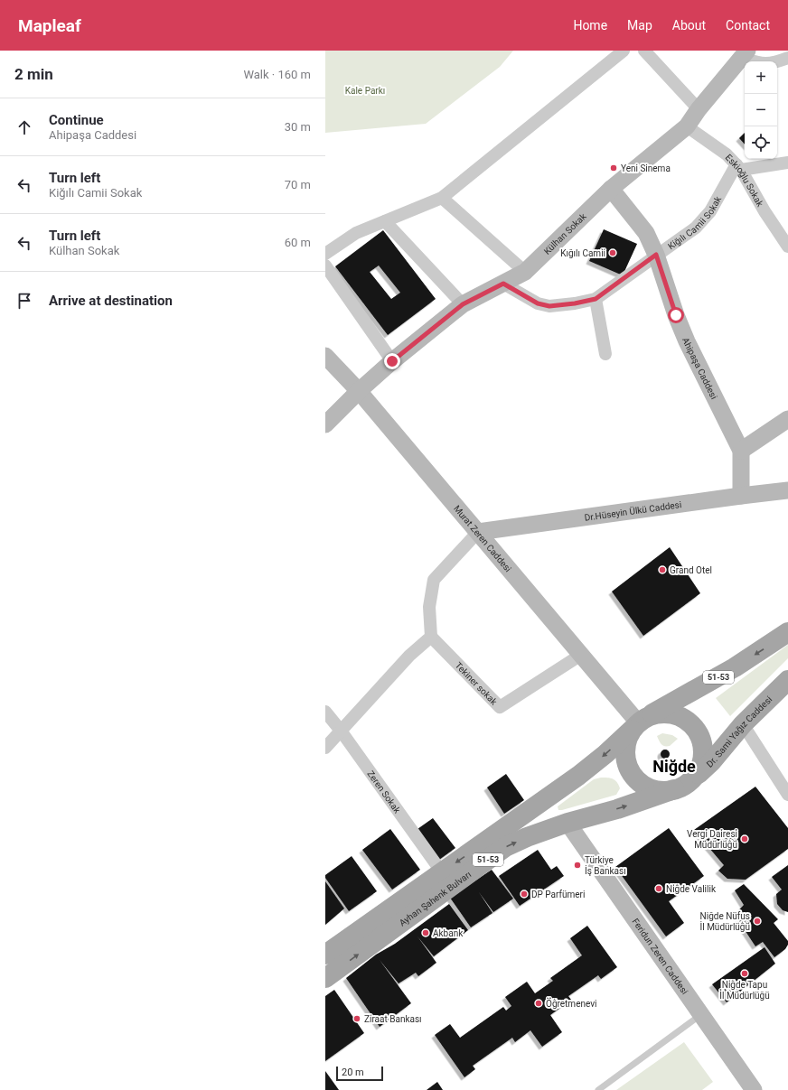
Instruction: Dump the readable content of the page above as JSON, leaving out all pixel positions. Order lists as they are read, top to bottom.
{
  "streets": {
    "main road": ["51-53", "Dr. Sami Yağız Caddesi", "Ayhan Şahenk Bulvarı"],
    "street": [
      "Eskioğlu Sokak",
      "Kiğılı Camii Sokak",
      "Külhan Sokak",
      "Ahipaşa Caddesi",
      "Dr.Hüseyin Ülkü Caddesi",
      "Murat Zeren Caddesi",
      "Tekiner sokak",
      "Zeren Sokak",
      "Feridun Zeren Caddesi"
    ]
  },
  "crossings": [
    ["Eskioğlu Sokak", "Kiğılı Camii Sokak"],
    ["Eskioğlu Sokak", "Külhan Sokak"],
    ["Kiğılı Camii Sokak", "Külhan Sokak"],
    ["Kiğılı Camii Sokak", "Ahipaşa Caddesi"],
    ["Külhan Sokak", "Ahipaşa Caddesi"],
    ["Külhan Sokak", "Murat Zeren Caddesi"],
    ["Ahipaşa Caddesi", "Dr.Hüseyin Ülkü Caddesi"],
    ["Dr.Hüseyin Ülkü Caddesi", "Murat Zeren Caddesi"],
    ["Murat Zeren Caddesi", "51-53"],
    ["Murat Zeren Caddesi", "Tekiner sokak"],
    ["Murat Zeren Caddesi", "Dr. Sami Yağız Caddesi"],
    ["Murat Zeren Caddesi", "Ayhan Şahenk Bulvarı"],
    ["51-53", "Dr. Sami Yağız Caddesi"],
    ["51-53", "Ayhan Şahenk Bulvarı"],
    ["Dr. Sami Yağız Caddesi", "Ayhan Şahenk Bulvarı"],
    ["Zeren Sokak", "Ayhan Şahenk Bulvarı"],
    ["Ayhan Şahenk Bulvarı", "Feridun Zeren Caddesi"]
  ],
  "districts": ["Niğde"],
  "parks": ["Kale Parkı"],
  "places": [
    "Yeni Sinema",
    "Kığılı Camii",
    "Grand Otel",
    "Vergi Dairesi Müdürlüğü",
    "Türkiye İş Bankası",
    "Niğde Valilik",
    "DP Parfümeri",
    "Niğde Nüfus İl Müdürlüğü",
    "Akbank",
    "Niğde Tapu İl Müdürlüğü",
    "Öğretmenevi",
    "Ziraat Bankası"
  ],
  "scale_bar": "20 m",
  "page": {
    "header": "Mapleaf",
    "nav": [
      "Home",
      "Map",
      "About",
      "Contact"
    ],
    "heading": ["2 min", "Walk · 160 m"],
    "map_buttons": ["+", "−"],
    "list": [
      ["Continue", "Ahipaşa Caddesi", "30 m"],
      ["Turn left", "Kiğılı Camii Sokak", "70 m"],
      ["Turn left", "Külhan Sokak", "60 m"],
      "Arrive at destination"
    ],
    "scale": "20 m"
  }
}
